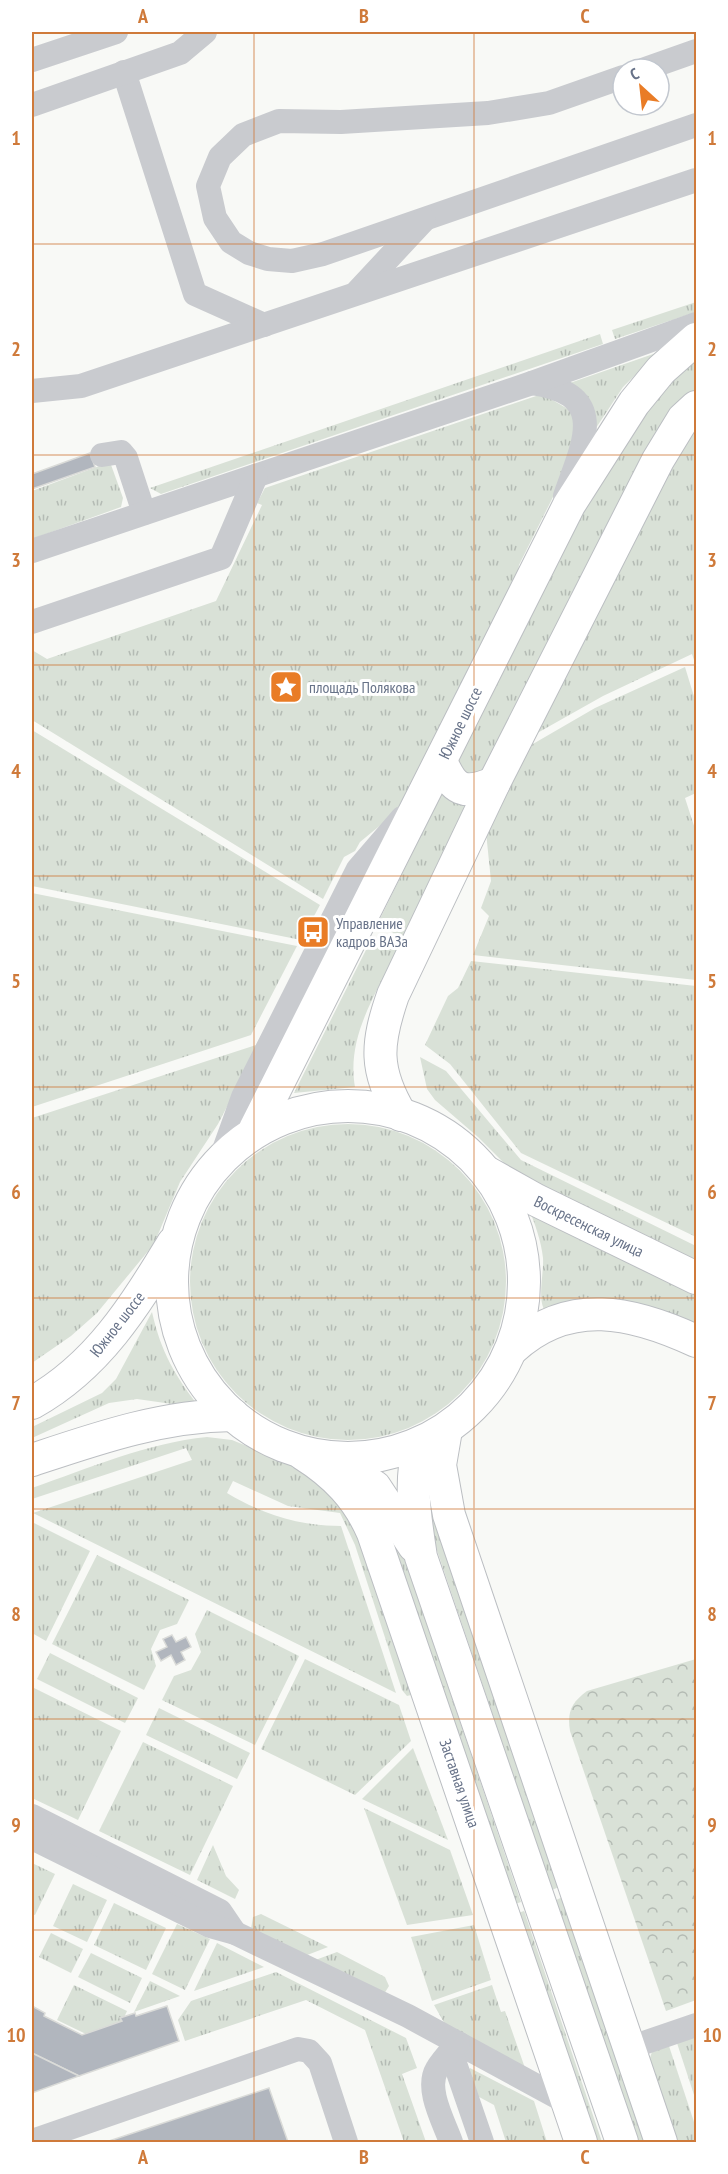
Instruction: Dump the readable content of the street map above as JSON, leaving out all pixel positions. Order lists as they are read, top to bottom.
{
  "streets": {
    "main road": ["Южное шоссе", "Воскресенская улица", "Заставная улица"]
  },
  "places": {
    "place": ["площадь Полякова"],
    "bus stop": ["Управление кадров ВАЗа"]
  },
  "north": "top left",
  "grid": {
    "columns": ["A", "B", "C"],
    "rows": [
      "1",
      "2",
      "3",
      "4",
      "5",
      "6",
      "7",
      "8",
      "9",
      "10"
    ]
  }
}
